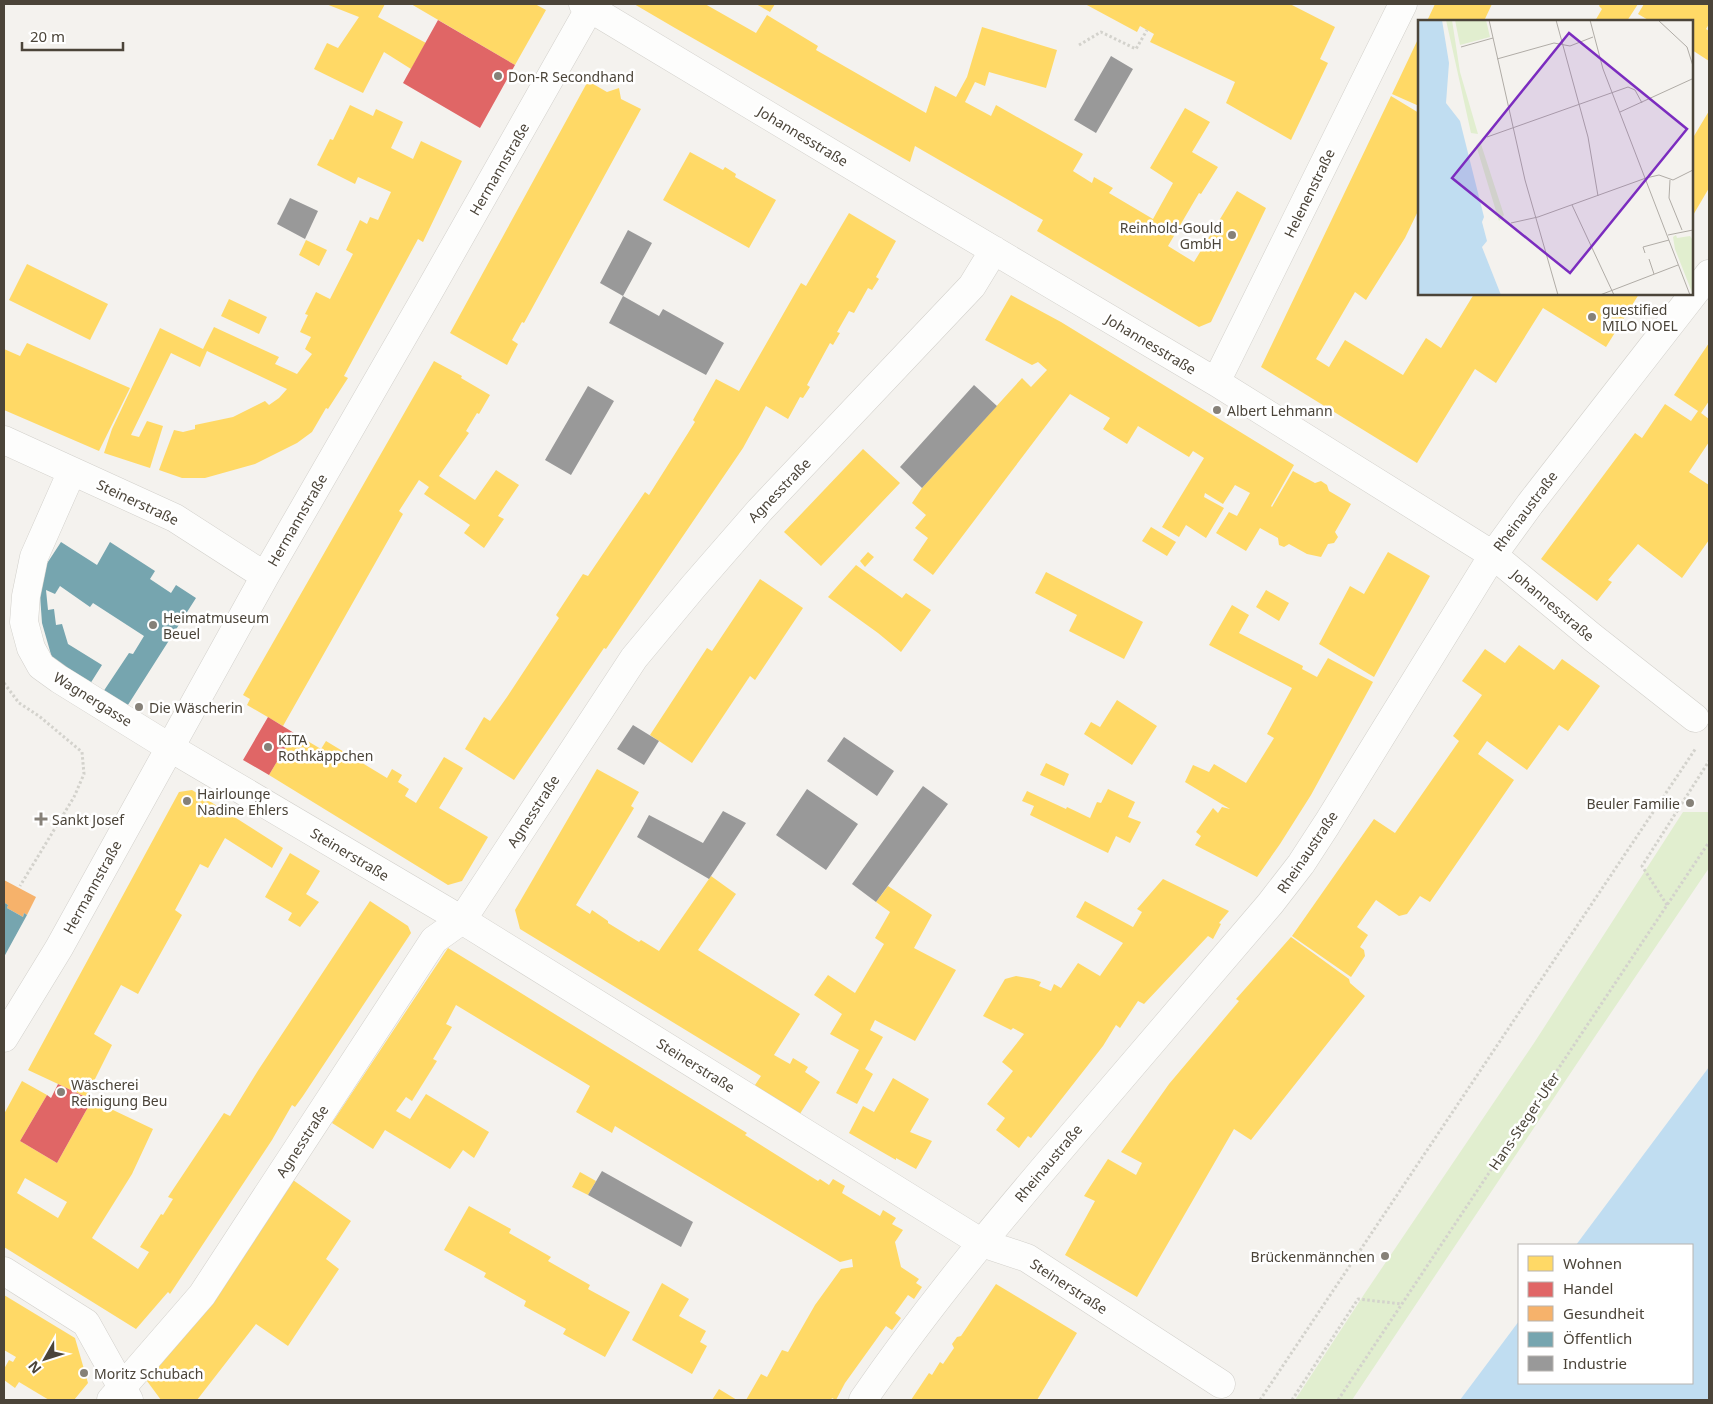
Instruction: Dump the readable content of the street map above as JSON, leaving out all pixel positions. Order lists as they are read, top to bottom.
{
  "streets": {
    "street": [
      "Johannesstraße",
      "Hermannstraße",
      "Helenenstraße",
      "Agnesstraße",
      "Steinerstraße",
      "Rheinaustraße",
      "Wagnergasse"
    ],
    "path": ["Hans-Steger-Ufer"]
  },
  "crossings": [
    ["Johannesstraße", "Hermannstraße"],
    ["Johannesstraße", "Helenenstraße"],
    ["Johannesstraße", "Agnesstraße"],
    ["Johannesstraße", "Rheinaustraße"],
    ["Hermannstraße", "Steinerstraße"],
    ["Hermannstraße", "Wagnergasse"],
    ["Agnesstraße", "Steinerstraße"],
    ["Steinerstraße", "Rheinaustraße"],
    ["Steinerstraße", "Wagnergasse"]
  ],
  "places": {
    "other": [
      "Don-R Secondhand",
      "Reinhold-Gould GmbH",
      "guestified MILO NOEL",
      "Albert Lehmann",
      "Heimatmuseum Beuel",
      "Die Wäscherin",
      "KITA Rothkäppchen",
      "Hairlounge Nadine Ehlers",
      "Beuler Familie",
      "Wäscherei Reinigung Beu",
      "Brückenmännchen",
      "Moritz Schubach"
    ],
    "health": ["Sankt Josef"]
  },
  "legend": [
    "Wohnen",
    "Handel",
    "Gesundheit",
    "Öffentlich",
    "Industrie"
  ],
  "scale_bar": "20 m",
  "north": "bottom left"
}
